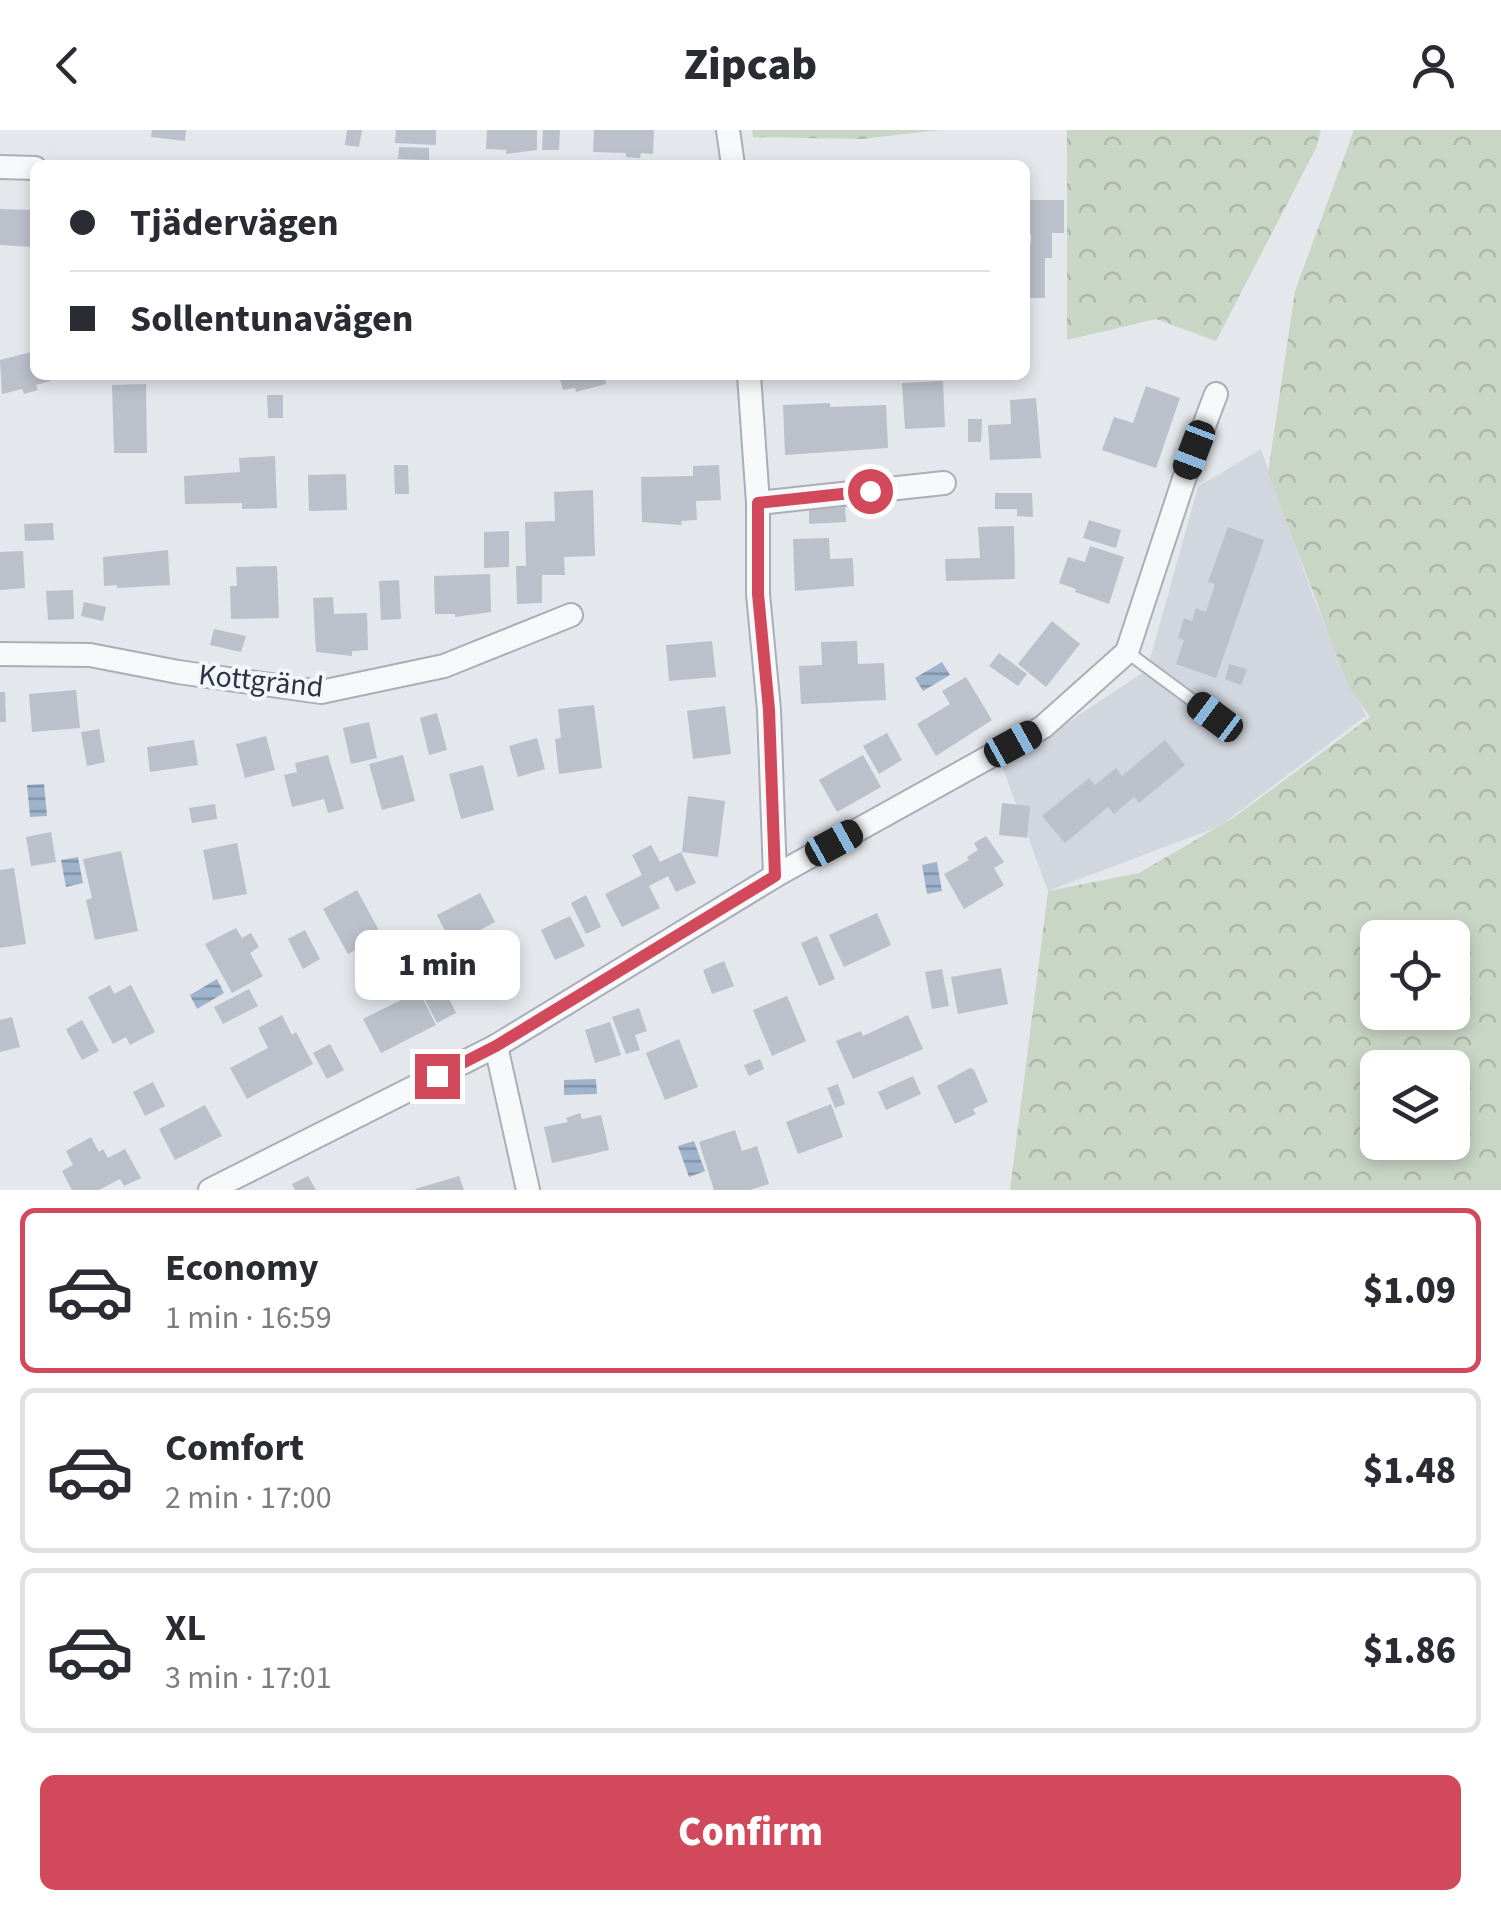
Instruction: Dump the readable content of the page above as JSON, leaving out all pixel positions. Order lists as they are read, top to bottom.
{
  "streets": {
    "street": ["Kottgränd"]
  },
  "page": {
    "header": "Zipcab",
    "banner": ["Tjädervägen", "Sollentunavägen"],
    "bubble": "1 min",
    "list": [
      {
        "name": "Economy",
        "note": "1 min · 16:59",
        "value": "$1.09"
      },
      {
        "name": "Comfort",
        "note": "2 min · 17:00",
        "value": "$1.48"
      },
      {
        "name": "XL",
        "note": "3 min · 17:01",
        "value": "$1.86"
      }
    ],
    "buttons": "Confirm"
  }
}
